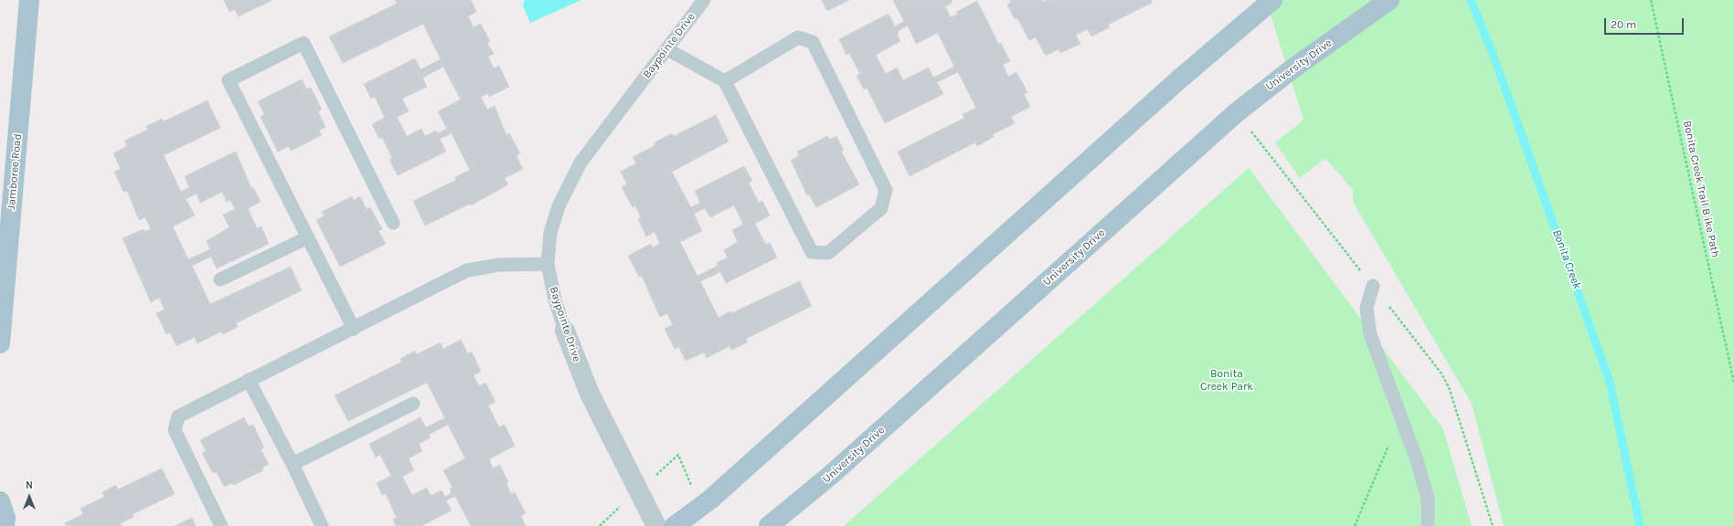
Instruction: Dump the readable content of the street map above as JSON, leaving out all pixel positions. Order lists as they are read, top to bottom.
{
  "streets": {
    "main road": ["University Drive", "Jamboree Road"],
    "street": ["Baypointe Drive"],
    "path": ["Bonita Creek Trail B ike Path"]
  },
  "water": ["Bonita Creek"],
  "parks": ["Bonita Creek Park"],
  "scale_bar": "20 m",
  "north": "top"
}
